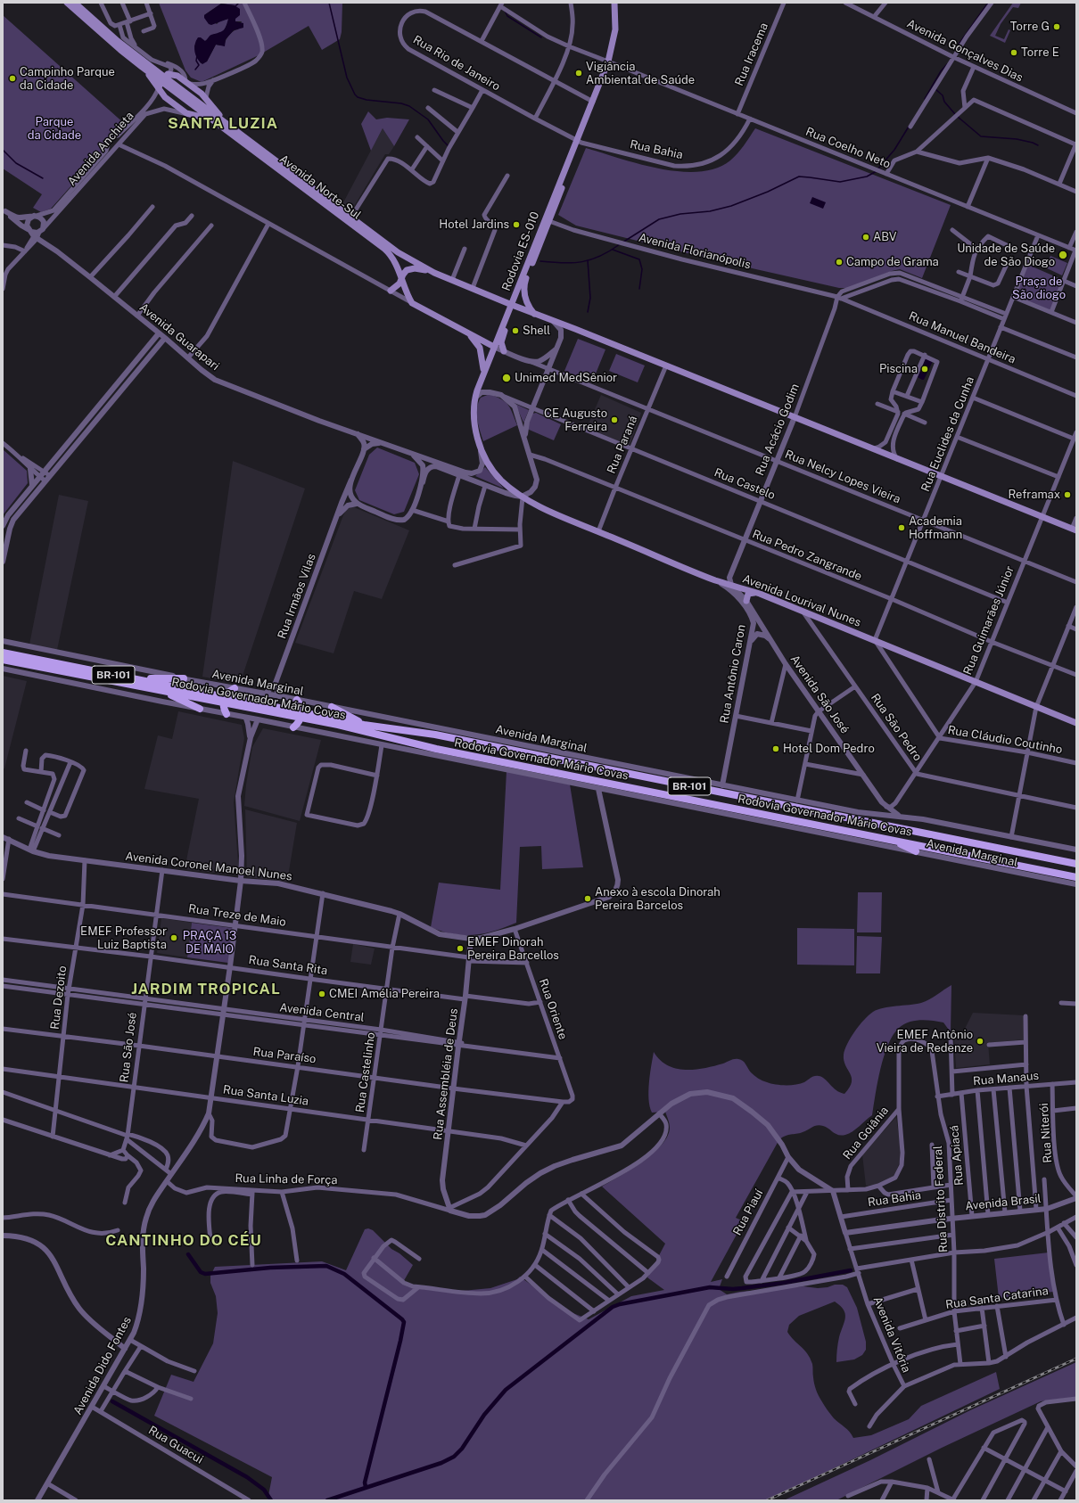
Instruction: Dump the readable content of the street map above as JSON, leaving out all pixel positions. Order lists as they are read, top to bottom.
{
  "streets": {
    "main road": [
      "Avenida Norte-Sul",
      "Rodovia ES-010",
      "Avenida Lourival Nunes",
      "BR-101",
      "Rodovia Governador Mário Covas"
    ],
    "street": [
      "Avenida Gonçalves Dias",
      "Rua Iracema",
      "Rua Rio de Janeiro",
      "Rua Coelho Neto",
      "Avenida Anchieta",
      "Rua Bahia",
      "Avenida Florianópolis",
      "Avenida Guarapari",
      "Rua Manuel Bandeira",
      "Rua Acácio Godim",
      "Rua Euclides da Cunha",
      "Rua Paraná",
      "Rua Nelcy Lopes Vieira",
      "Rua Castelo",
      "Rua Pedro Zangrande",
      "Rua Irmãos Vilas",
      "Rua Guimarães Júnior",
      "Rua Antônio Caron",
      "Avenida Marginal",
      "Avenida São José",
      "Rua São Pedro",
      "Rua Cláudio Coutinho",
      "Avenida Coronel Manoel Nunes",
      "Rua Treze de Maio",
      "Rua Santa Rita",
      "Rua Dezoito",
      "Rua Oriente",
      "Avenida Central",
      "Rua São José",
      "Rua Paraíso",
      "Rua Castelinho",
      "Rua Assembléia de Deus",
      "Rua Manaus",
      "Rua Santa Luzia",
      "Rua Goiânia",
      "Rua Niterói",
      "Rua Apiacá",
      "Rua Linha de Força",
      "Rua Distrito Federal",
      "Avenida Brasil",
      "Rua Piauí",
      "Rua Santa Catarina",
      "Avenida Vitória",
      "Avenida Dido Fontes",
      "Rua Guacui"
    ]
  },
  "crossings": [
    ["Rua Iracema", "Rua Coelho Neto"],
    ["Rua Rio de Janeiro", "Rua Bahia"],
    ["Rua Rio de Janeiro", "Rodovia ES-010"],
    ["Rua Coelho Neto", "Rua Bahia"],
    ["Rua Coelho Neto", "Rodovia ES-010"],
    ["Rua Coelho Neto", "Rua Euclides da Cunha"],
    ["Avenida Anchieta", "Avenida Guarapari"],
    ["Rua Bahia", "Rodovia ES-010"],
    ["Rua Bahia", "Rua Distrito Federal"],
    ["Rua Bahia", "Avenida Vitória"],
    ["Avenida Norte-Sul", "Rodovia ES-010"],
    ["Avenida Norte-Sul", "Rua Nelcy Lopes Vieira"],
    ["Rodovia ES-010", "Avenida Florianópolis"],
    ["Rodovia ES-010", "Rua Nelcy Lopes Vieira"],
    ["Rodovia ES-010", "Rua Castelo"],
    ["Rodovia ES-010", "Avenida Lourival Nunes"],
    ["Avenida Florianópolis", "Rua Manuel Bandeira"],
    ["Avenida Florianópolis", "Rua Acácio Godim"],
    ["Avenida Guarapari", "Rua Irmãos Vilas"],
    ["Rua Manuel Bandeira", "Rua Acácio Godim"],
    ["Rua Manuel Bandeira", "Rua Euclides da Cunha"],
    ["Rua Acácio Godim", "Rua Nelcy Lopes Vieira"],
    ["Rua Acácio Godim", "Rua Castelo"],
    ["Rua Acácio Godim", "Rua Pedro Zangrande"],
    ["Rua Acácio Godim", "Avenida São José"],
    ["Rua Euclides da Cunha", "Rua Nelcy Lopes Vieira"],
    ["Rua Euclides da Cunha", "Rua Castelo"],
    ["Rua Euclides da Cunha", "Rua Pedro Zangrande"],
    ["Rua Euclides da Cunha", "Avenida Lourival Nunes"],
    ["Rua Euclides da Cunha", "Rua Cláudio Coutinho"],
    ["Rua Paraná", "Rua Nelcy Lopes Vieira"],
    ["Rua Paraná", "Rua Castelo"],
    ["Rua Paraná", "Rua Pedro Zangrande"],
    ["Rua Paraná", "Avenida Lourival Nunes"],
    ["Rua Nelcy Lopes Vieira", "Rua Guimarães Júnior"],
    ["Rua Castelo", "Rua Guimarães Júnior"],
    ["Rua Pedro Zangrande", "Rua Guimarães Júnior"],
    ["Rua Irmãos Vilas", "Avenida Marginal"],
    ["Avenida Lourival Nunes", "Rua Guimarães Júnior"],
    ["Avenida Lourival Nunes", "Rua Antônio Caron"],
    ["Avenida Lourival Nunes", "Avenida São José"],
    ["Avenida Lourival Nunes", "Rua São Pedro"],
    ["Avenida Lourival Nunes", "Rua Cláudio Coutinho"],
    ["Rua Guimarães Júnior", "Rua São Pedro"],
    ["Rua Guimarães Júnior", "Rua Cláudio Coutinho"],
    ["Rua Antônio Caron", "Avenida Marginal"],
    ["Avenida Marginal", "Avenida São José"],
    ["Avenida Marginal", "Avenida Coronel Manoel Nunes"],
    ["Avenida Marginal", "Avenida Dido Fontes"],
    ["Avenida Coronel Manoel Nunes", "Rua Dezoito"],
    ["Avenida Coronel Manoel Nunes", "Rua Oriente"],
    ["Avenida Coronel Manoel Nunes", "Rua São José"],
    ["Avenida Coronel Manoel Nunes", "Rua Castelinho"],
    ["Avenida Coronel Manoel Nunes", "Rua Assembléia de Deus"],
    ["Avenida Coronel Manoel Nunes", "Avenida Dido Fontes"],
    ["Rua Treze de Maio", "Rua Dezoito"],
    ["Rua Treze de Maio", "Rua Oriente"],
    ["Rua Treze de Maio", "Rua São José"],
    ["Rua Treze de Maio", "Rua Castelinho"],
    ["Rua Treze de Maio", "Rua Assembléia de Deus"],
    ["Rua Treze de Maio", "Avenida Dido Fontes"],
    ["Rua Santa Rita", "Rua Dezoito"],
    ["Rua Santa Rita", "Rua Oriente"],
    ["Rua Santa Rita", "Rua São José"],
    ["Rua Santa Rita", "Rua Castelinho"],
    ["Rua Santa Rita", "Rua Assembléia de Deus"],
    ["Rua Santa Rita", "Avenida Dido Fontes"],
    ["Rua Dezoito", "Avenida Central"],
    ["Rua Dezoito", "Rua Paraíso"],
    ["Rua Dezoito", "Rua Santa Luzia"],
    ["Rua Oriente", "Avenida Central"],
    ["Rua Oriente", "Rua Paraíso"],
    ["Avenida Central", "Rua São José"],
    ["Avenida Central", "Rua Castelinho"],
    ["Avenida Central", "Rua Assembléia de Deus"],
    ["Avenida Central", "Avenida Dido Fontes"],
    ["Rua São José", "Rua Paraíso"],
    ["Rua São José", "Rua Santa Luzia"],
    ["Rua Paraíso", "Rua Castelinho"],
    ["Rua Paraíso", "Rua Assembléia de Deus"],
    ["Rua Paraíso", "Avenida Dido Fontes"],
    ["Rua Castelinho", "Rua Santa Luzia"],
    ["Rua Assembléia de Deus", "Rua Santa Luzia"],
    ["Rua Assembléia de Deus", "Rua Linha de Força"],
    ["Rua Manaus", "Rua Niterói"],
    ["Rua Manaus", "Rua Apiacá"],
    ["Rua Manaus", "Rua Distrito Federal"],
    ["Rua Santa Luzia", "Avenida Dido Fontes"],
    ["Rua Goiânia", "Rua Distrito Federal"],
    ["Rua Niterói", "Avenida Brasil"],
    ["Rua Apiacá", "Avenida Brasil"],
    ["Rua Linha de Força", "Avenida Dido Fontes"],
    ["Rua Distrito Federal", "Avenida Brasil"],
    ["Rua Distrito Federal", "Rua Santa Catarina"],
    ["Rua Distrito Federal", "Avenida Vitória"],
    ["Avenida Brasil", "Avenida Vitória"],
    ["Avenida Dido Fontes", "Rua Guacui"]
  ],
  "districts": ["SANTA LUZIA", "JARDIM TROPICAL", "CANTINHO DO CÉU"],
  "parks": ["Parque da Cidade", "Praça de São diogo", "PRAÇA 13 DE MAIO"],
  "places": [
    "Torre G",
    "Torre E",
    "Vigiância Ambiental de Saúde",
    "Campinho Parque da Cidade",
    "Hotel Jardins",
    "ABV",
    "Unidade de Saúde de São Diogo",
    "Campo de Grama",
    "Shell",
    "Piscina",
    "Unimed MedSênior",
    "CE Augusto Ferreira",
    "Reframax",
    "Academia Hoffmann",
    "Hotel Dom Pedro",
    "Anexo à escola Dinorah Pereira Barcelos",
    "EMEF Professor Luiz Baptista",
    "EMEF Dinorah Pereira Barcellos",
    "CMEI Amélia Pereira",
    "EMEF Antônio Vieira de Redenze"
  ]
}
